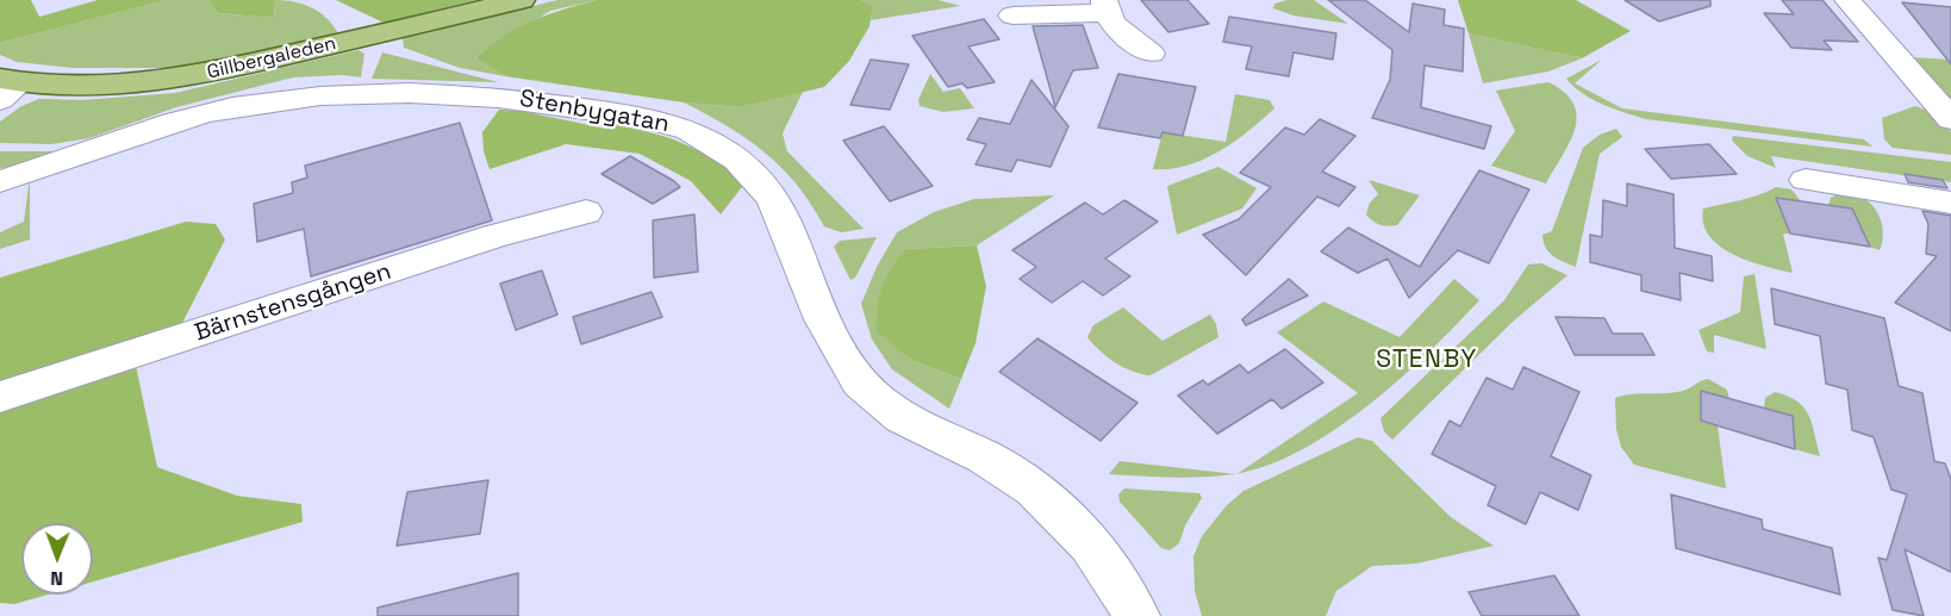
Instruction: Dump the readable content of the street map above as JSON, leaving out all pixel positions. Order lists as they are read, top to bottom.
{
  "streets": {
    "main road": ["Gillbergaleden"],
    "street": ["Stenbygatan", "Bärnstensgången"]
  },
  "districts": ["STENBY"],
  "north": "bottom"
}
